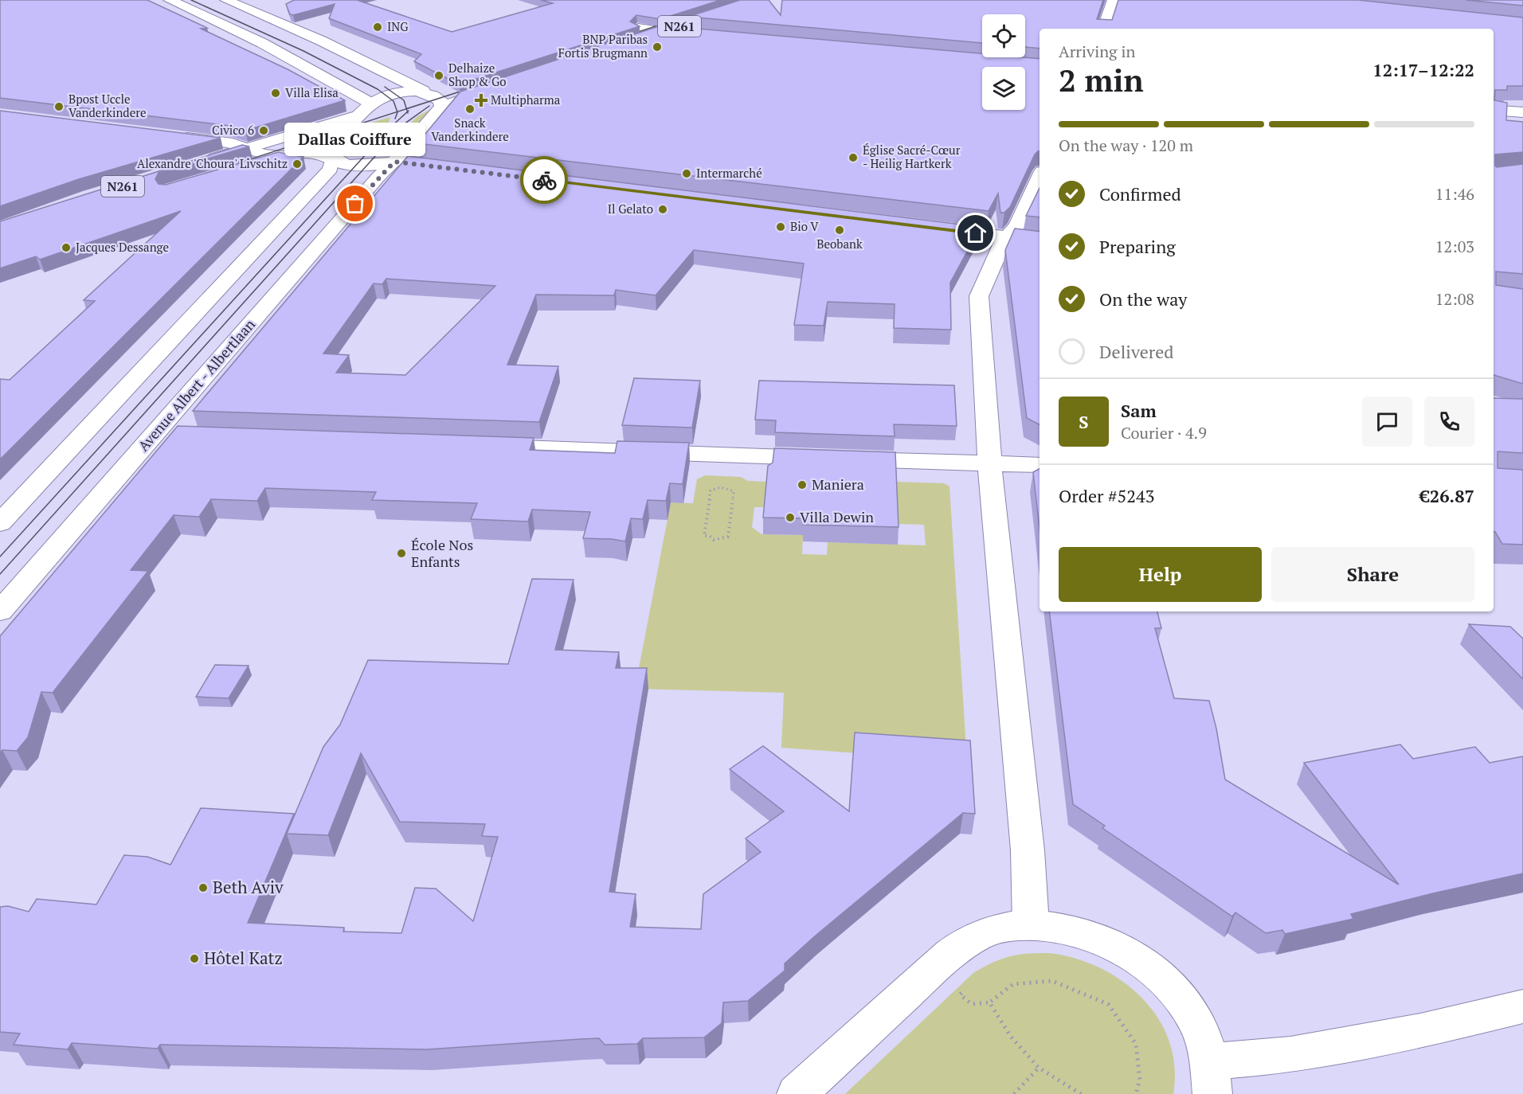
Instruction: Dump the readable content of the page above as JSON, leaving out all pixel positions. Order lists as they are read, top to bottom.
{
  "streets": {
    "main road": ["N261", "Avenue Albert - Albertlaan"]
  },
  "places": {
    "other": [
      "ING",
      "BNP Paribas Fortis Brugmann",
      "Delhaize Shop & Go",
      "Villa Elisa",
      "Bpost Uccle Vanderkindere",
      "Snack Vanderkindere",
      "Civico 6",
      "Église Sacré-Cœur - Heilig Hartkerk",
      "Alexandre 'Choura' Livschitz",
      "Intermarché",
      "Dallas Coiffure",
      "Il Gelato",
      "Bio V",
      "Beobank",
      "Jacques Dessange",
      "Maniera",
      "Villa Dewin",
      "École Nos Enfants",
      "Beth Aviv",
      "Hôtel Katz"
    ],
    "health": ["Multipharma"]
  },
  "page": {
    "heading": ["2 min", "Arriving in", "12:17–12:22"],
    "panel": [
      "Sam",
      "Courier · 4.9",
      "Order #5243",
      "€26.87"
    ],
    "bar": "On the way · 120 m",
    "bubble": "Dallas Coiffure",
    "list": [
      ["Confirmed", "11:46"],
      ["Preparing", "12:03"],
      ["On the way", "12:08"],
      "Delivered"
    ],
    "round": "S",
    "buttons": ["Help", "Share"]
  }
}
